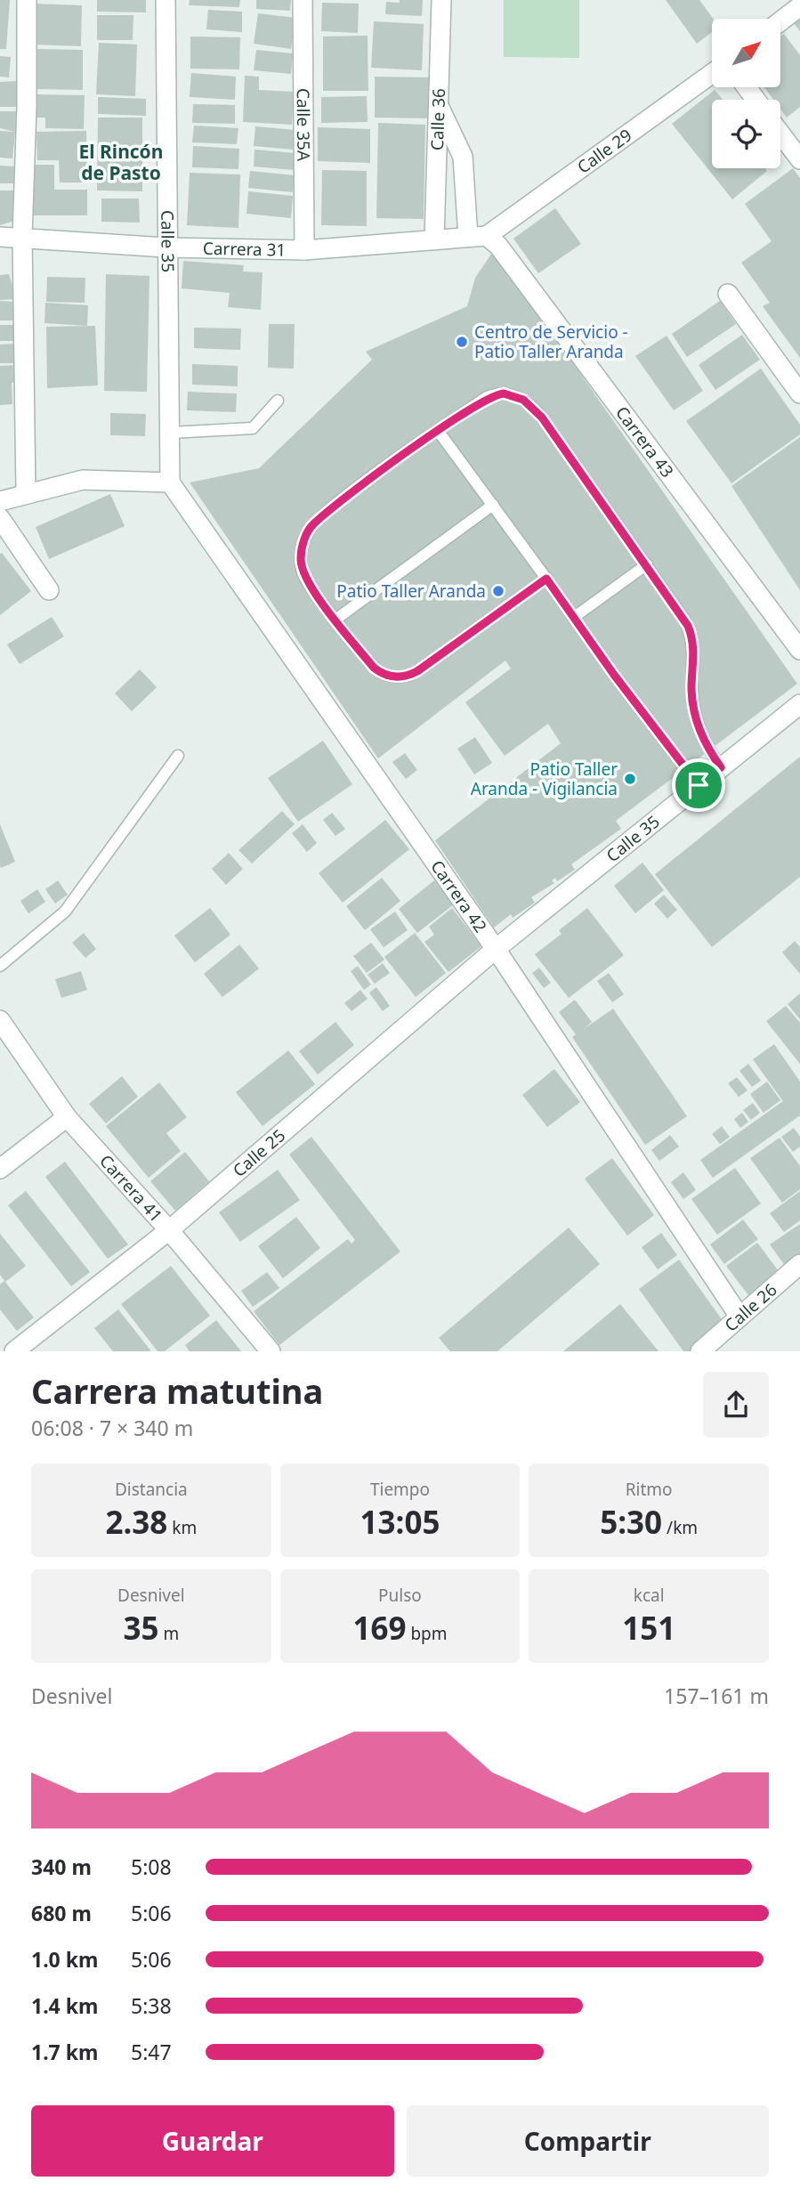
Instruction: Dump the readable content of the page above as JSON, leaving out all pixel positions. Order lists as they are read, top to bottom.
{
  "streets": {
    "street": [
      "Calle 36",
      "Calle 35A",
      "Calle 29",
      "Calle 35",
      "Carrera 31",
      "Carrera 43",
      "Carrera 42",
      "Calle 25",
      "Carrera 41",
      "Calle 26"
    ]
  },
  "crossings": [
    ["Calle 36", "Carrera 31"],
    ["Calle 35A", "Carrera 31"],
    ["Calle 29", "Carrera 31"],
    ["Calle 29", "Carrera 43"],
    ["Calle 35", "Carrera 31"],
    ["Calle 35", "Carrera 42"],
    ["Calle 35", "Calle 25"],
    ["Carrera 31", "Carrera 43"],
    ["Carrera 42", "Calle 25"],
    ["Carrera 42", "Calle 26"],
    ["Calle 25", "Carrera 41"]
  ],
  "districts": ["El Rincón de Pasto"],
  "places": ["Centro de Servicio - Patio Taller Aranda", "Patio Taller Aranda", "Patio Taller Aranda - Vigilancia"],
  "north": "top right",
  "page": {
    "heading": ["Carrera matutina", "06:08 · 7 × 340 m"],
    "stats": [
      ["Distancia", "2.38 km"],
      ["Tiempo", "13:05"],
      ["Ritmo", "5:30 /km"],
      ["Desnivel", "35 m"],
      ["Pulso", "169 bpm"],
      ["kcal", "151"]
    ],
    "chart": ["Desnivel", "157–161 m"],
    "list": [
      {
        "name": "340 m",
        "note": "5:08"
      },
      {
        "name": "680 m",
        "note": "5:06"
      },
      {
        "name": "1.0 km",
        "note": "5:06"
      },
      {
        "name": "1.4 km",
        "note": "5:38"
      },
      {
        "name": "1.7 km",
        "note": "5:47"
      }
    ],
    "buttons": ["Guardar", "Compartir"]
  }
}
